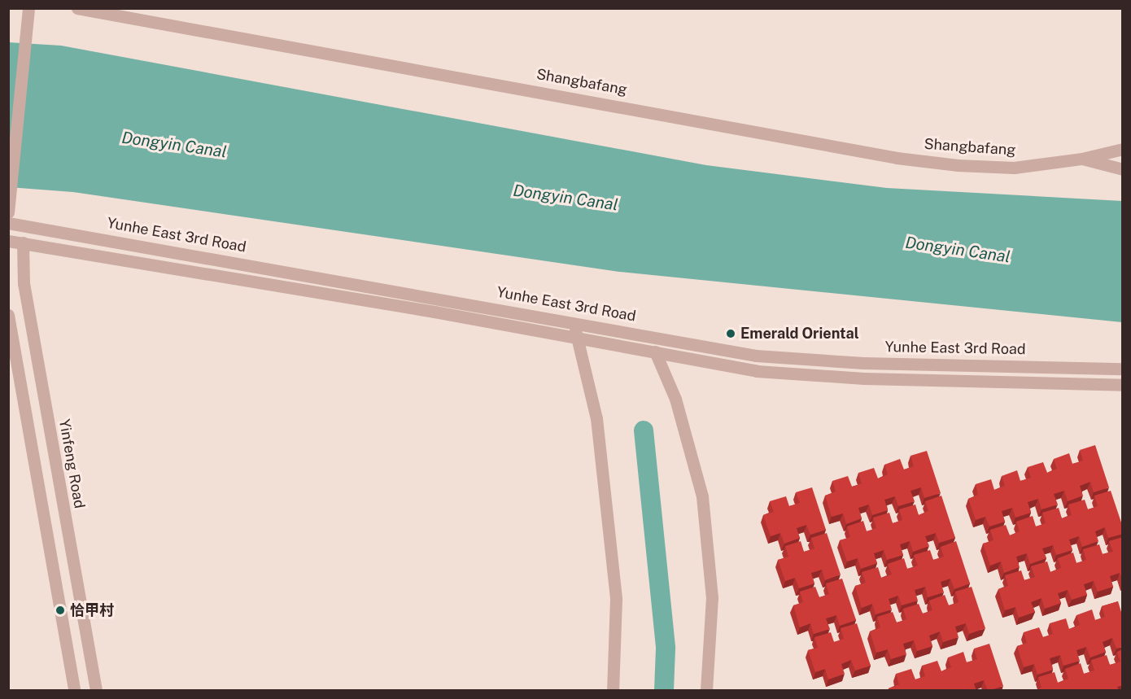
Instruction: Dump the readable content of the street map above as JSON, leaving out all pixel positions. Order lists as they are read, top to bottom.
{
  "streets": {
    "street": ["Shangbafang", "Yunhe East 3rd Road", "Yinfeng Road"]
  },
  "crossings": [
    ["Yunhe East 3rd Road", "Yinfeng Road"]
  ],
  "water": ["Dongyin Canal"],
  "places": ["Emerald Oriental", "恰甲村"]
}
